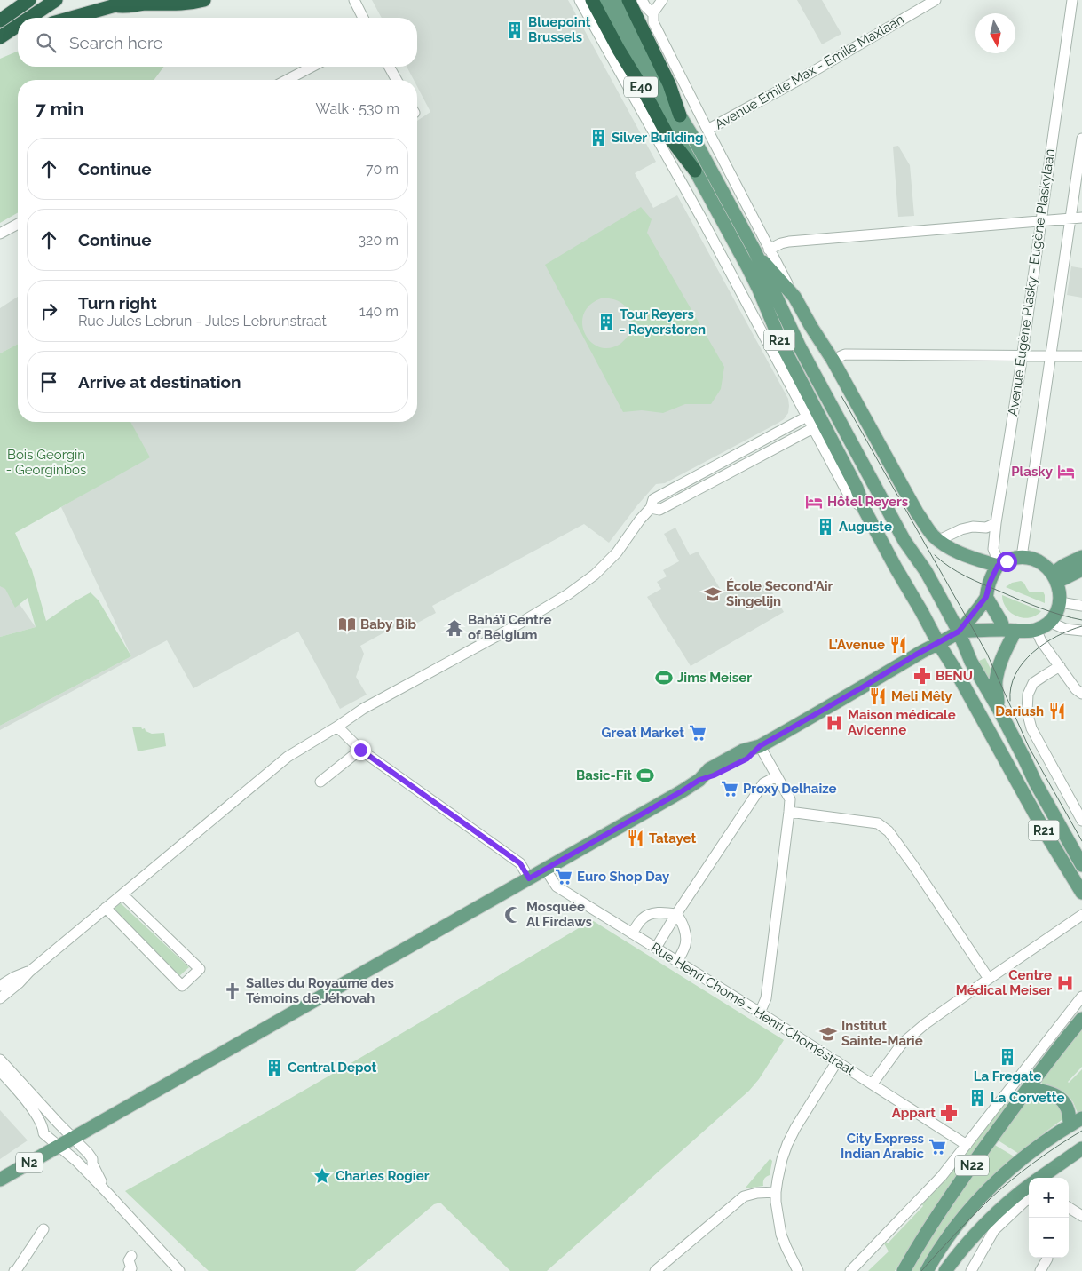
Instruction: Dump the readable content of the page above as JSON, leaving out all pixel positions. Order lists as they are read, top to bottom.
{
  "streets": {
    "highway": ["E40"],
    "main road": ["R21", "N2", "N22"],
    "street": ["Avenue Emile Max - Emile Maxlaan", "Avenue Eugène Plasky - Eugène Plaskylaan", "Rue Henri Chomé - Henri Choméstraat"]
  },
  "crossings": [
    ["E40", "R21"],
    ["Avenue Eugène Plasky - Eugène Plaskylaan", "N2"],
    ["R21", "N2"],
    ["Rue Henri Chomé - Henri Choméstraat", "N2"]
  ],
  "parks": ["Bois Georgin - Georginbos"],
  "places": {
    "building": [
      "Bluepoint Brussels",
      "Silver Building",
      "Tour Reyers - Reyerstoren",
      "Auguste",
      "La Fregate",
      "Central Depot",
      "La Corvette"
    ],
    "hotel": ["Plasky", "Hôtel Reyers"],
    "school or university": ["École Second'Air Singelijn", "Institut Sainte-Marie"],
    "library": ["Baby Bib"],
    "temple": ["Bahá’í Centre of Belgium"],
    "restaurant": [
      "L'Avenue",
      "Meli Mêly",
      "Dariush",
      "Tatayet"
    ],
    "pharmacy": ["BENU", "Appart"],
    "sports": ["Jims Meiser", "Basic-Fit"],
    "hospital": ["Maison médicale Avicenne", "Centre Médical Meiser"],
    "supermarket": [
      "Great Market",
      "Proxy Delhaize",
      "Euro Shop Day",
      "City Express Indian Arabic"
    ],
    "mosque": ["Mosquée Al Firdaws"],
    "church": ["Salles du Royaume des Témoins de Jéhovah"],
    "place": ["Charles Rogier"]
  },
  "north": "bottom",
  "page": {
    "search": "Search here",
    "heading": ["7 min", "Walk · 530 m"],
    "list": [
      ["Continue", "70 m"],
      ["Continue", "320 m"],
      ["Turn right", "Rue Jules Lebrun - Jules Lebrunstraat", "140 m"],
      "Arrive at destination"
    ],
    "map_buttons": ["+", "−"]
  }
}
